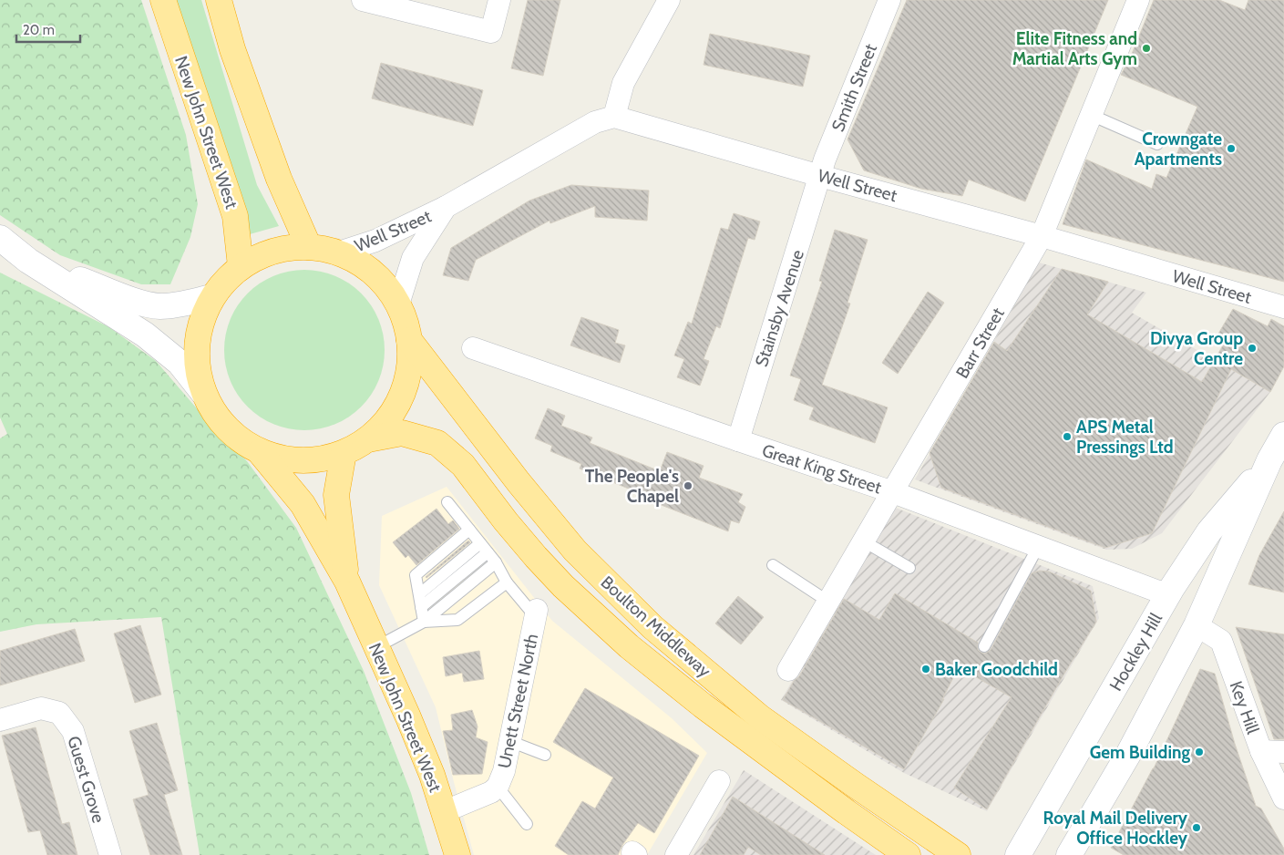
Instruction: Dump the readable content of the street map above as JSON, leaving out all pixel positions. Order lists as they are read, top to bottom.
{
  "streets": {
    "highway": ["New John Street West", "Boulton Middleway"],
    "main road": ["Hockley Hill"],
    "street": [
      "Smith Street",
      "Well Street",
      "Stainsby Avenue",
      "Barr Street",
      "Great King Street",
      "Unett Street North",
      "Key Hill",
      "Guest Grove"
    ]
  },
  "crossings": [
    ["Smith Street", "Well Street"],
    ["Smith Street", "Stainsby Avenue"],
    ["New John Street West", "Unett Street North"],
    ["Well Street", "Stainsby Avenue"],
    ["Well Street", "Barr Street"],
    ["Stainsby Avenue", "Great King Street"],
    ["Barr Street", "Great King Street"],
    ["Great King Street", "Hockley Hill"],
    ["Hockley Hill", "Key Hill"]
  ],
  "places": [
    "Elite Fitness and Martial Arts Gym",
    "Crowngate Apartments",
    "Divya Group Centre",
    "APS Metal Pressings Ltd",
    "The People's Chapel",
    "Baker Goodchild",
    "Gem Building",
    "Royal Mail Delivery Office Hockley"
  ],
  "scale_bar": "20 m"
}
